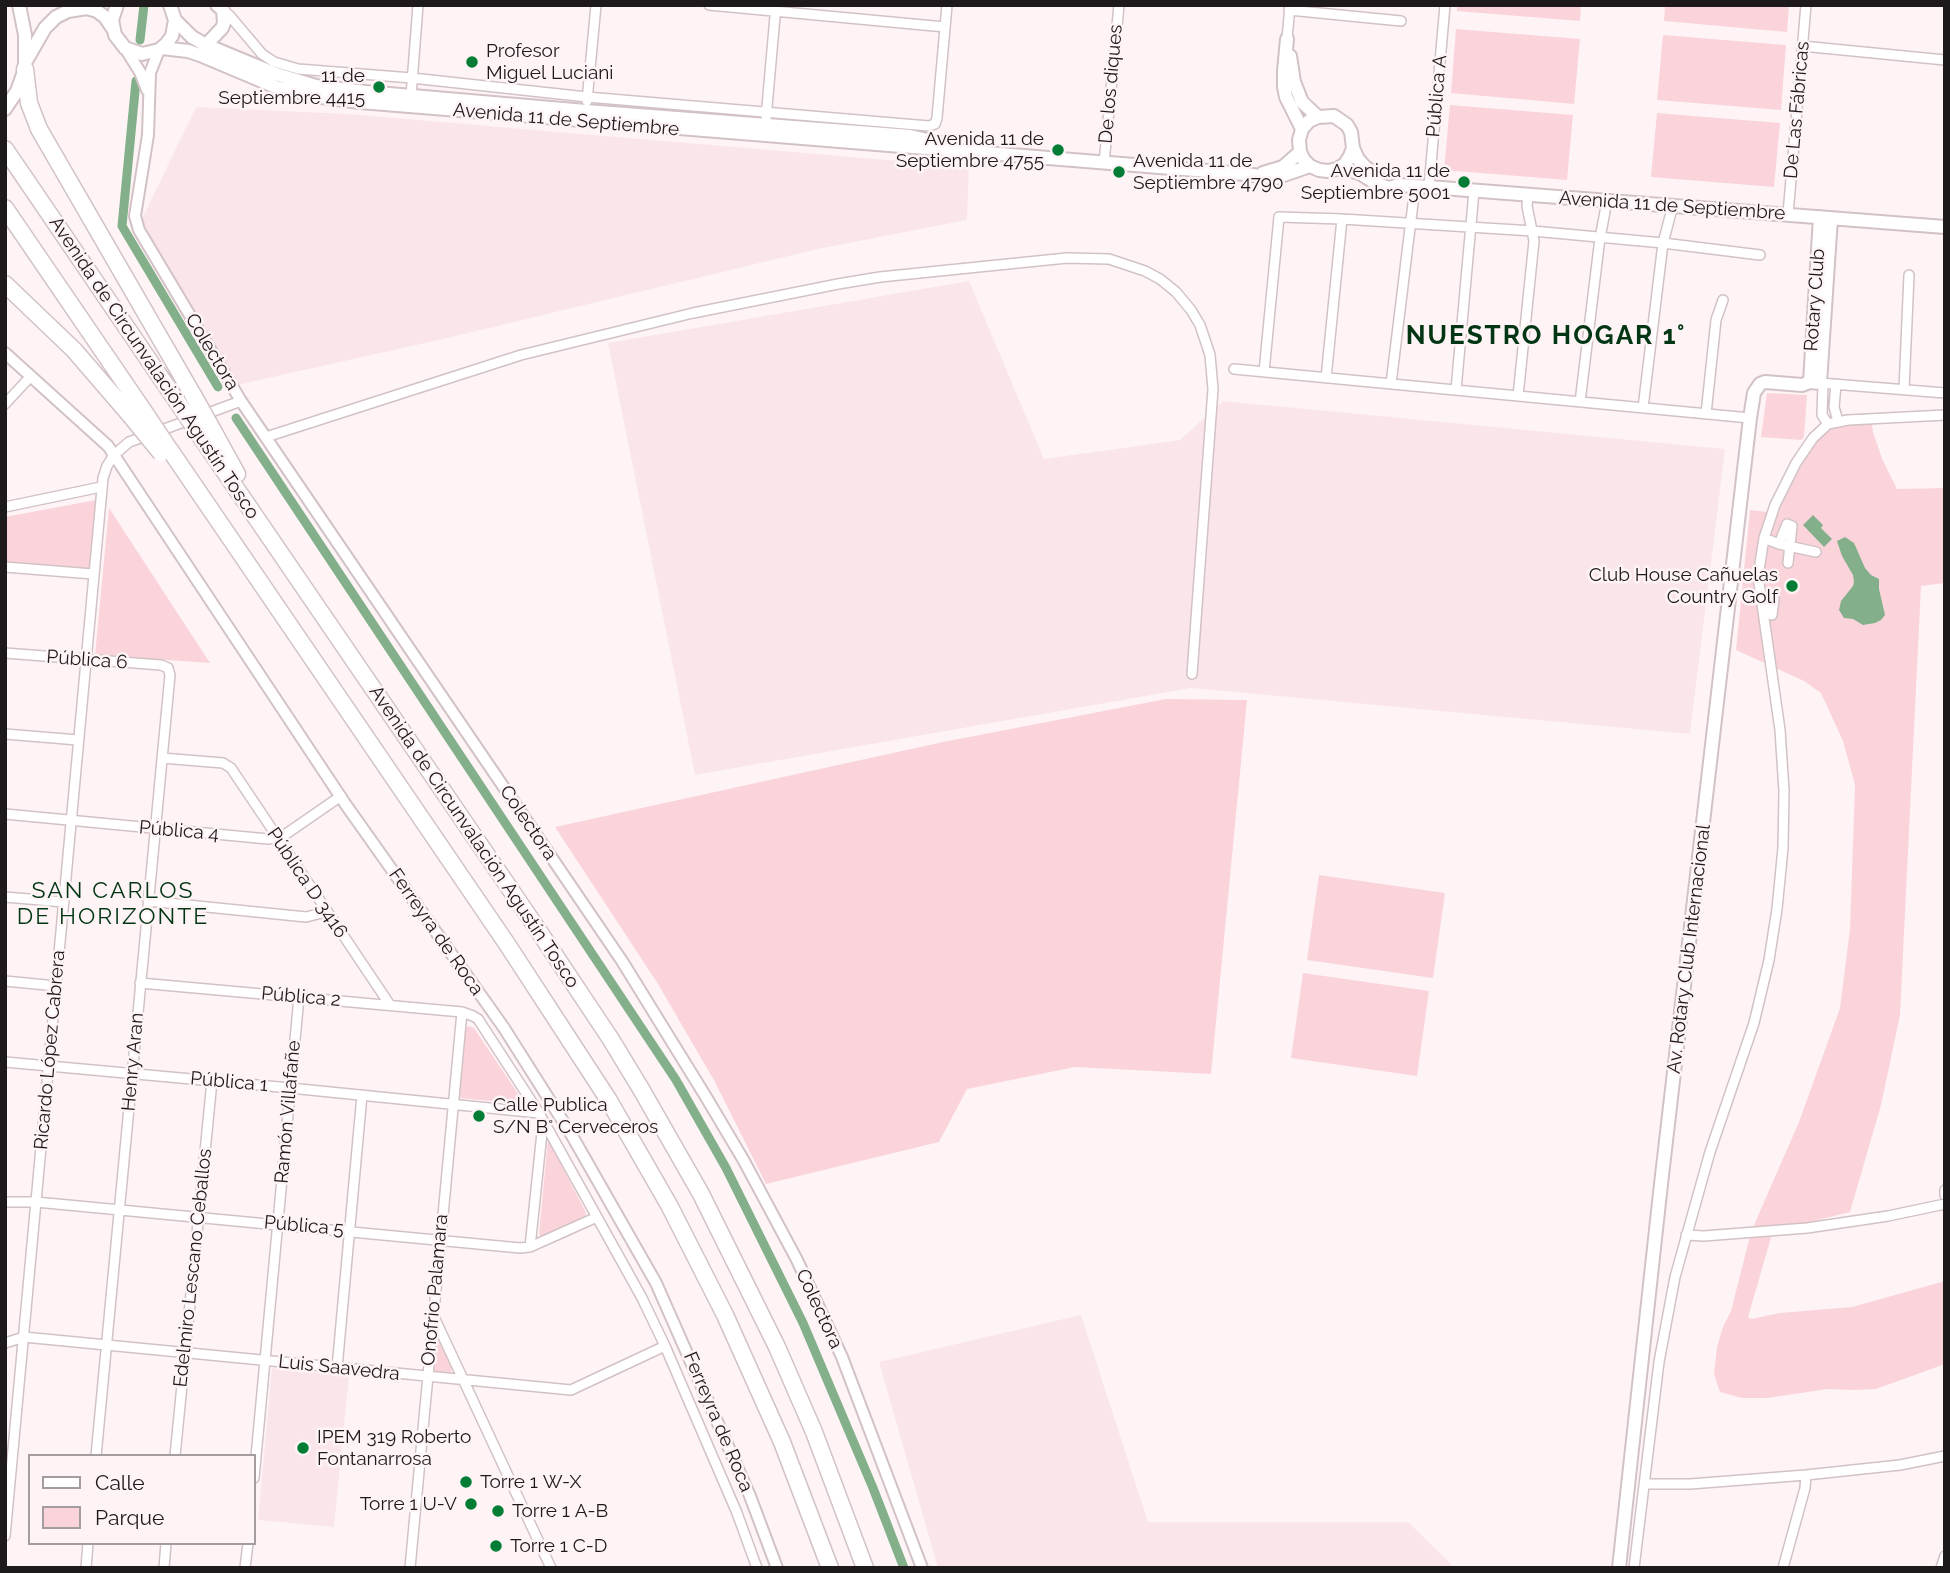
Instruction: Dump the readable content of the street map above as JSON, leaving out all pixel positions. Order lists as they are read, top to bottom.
{
  "streets": {
    "highway": ["Avenida de Circunvalación Agustín Tosco"],
    "main road": ["Avenida 11 de Septiembre", "Rotary Club", "Av. Rotary Club Internacional"],
    "street": [
      "De los diques",
      "Pública A",
      "De Las Fábricas",
      "Colectora",
      "Pública 6",
      "Pública 4",
      "Pública D 3416",
      "Ferreyra de Roca",
      "Pública 2",
      "Ricardo López Cabrera",
      "Henry Aran",
      "Pública 1",
      "Ramón Villafañe",
      "Pública 5",
      "Edelmiro Lescano Ceballos",
      "Onofrio Palamara",
      "Luis Saavedra"
    ]
  },
  "crossings": [
    ["De los diques", "Avenida 11 de Septiembre"],
    ["Pública A", "Avenida 11 de Septiembre"],
    ["De Las Fábricas", "Avenida 11 de Septiembre"],
    ["Avenida 11 de Septiembre", "Rotary Club"],
    ["Avenida 11 de Septiembre", "Colectora"],
    ["Rotary Club", "Av. Rotary Club Internacional"],
    ["Pública 6", "Ricardo López Cabrera"],
    ["Pública 6", "Henry Aran"],
    ["Pública 4", "Pública D 3416"],
    ["Pública 4", "Ricardo López Cabrera"],
    ["Pública 4", "Henry Aran"],
    ["Pública D 3416", "Pública 2"],
    ["Pública D 3416", "Henry Aran"],
    ["Ferreyra de Roca", "Ricardo López Cabrera"],
    ["Ferreyra de Roca", "Luis Saavedra"],
    ["Pública 2", "Henry Aran"],
    ["Pública 2", "Ramón Villafañe"],
    ["Pública 2", "Onofrio Palamara"],
    ["Ricardo López Cabrera", "Pública 1"],
    ["Ricardo López Cabrera", "Pública 5"],
    ["Ricardo López Cabrera", "Luis Saavedra"],
    ["Henry Aran", "Pública 1"],
    ["Henry Aran", "Pública 5"],
    ["Henry Aran", "Luis Saavedra"],
    ["Pública 1", "Ramón Villafañe"],
    ["Pública 1", "Edelmiro Lescano Ceballos"],
    ["Pública 1", "Onofrio Palamara"],
    ["Ramón Villafañe", "Pública 5"],
    ["Ramón Villafañe", "Luis Saavedra"],
    ["Pública 5", "Edelmiro Lescano Ceballos"],
    ["Pública 5", "Onofrio Palamara"],
    ["Edelmiro Lescano Ceballos", "Luis Saavedra"],
    ["Onofrio Palamara", "Luis Saavedra"]
  ],
  "districts": ["NUESTRO HOGAR 1°", "SAN CARLOS DE HORIZONTE"],
  "places": [
    "Profesor Miguel Luciani",
    "11 de Septiembre 4415",
    "Avenida 11 de Septiembre 4755",
    "Avenida 11 de Septiembre 4790",
    "Avenida 11 de Septiembre 5001",
    "Club House Cañuelas Country Golf",
    "Calle Publica S/N B° Cerveceros",
    "IPEM 319 Roberto Fontanarrosa",
    "Torre 1 W-X",
    "Torre 1 U-V",
    "Torre 1 A-B",
    "Torre 1 C-D"
  ],
  "legend": ["Calle", "Parque"]
}
